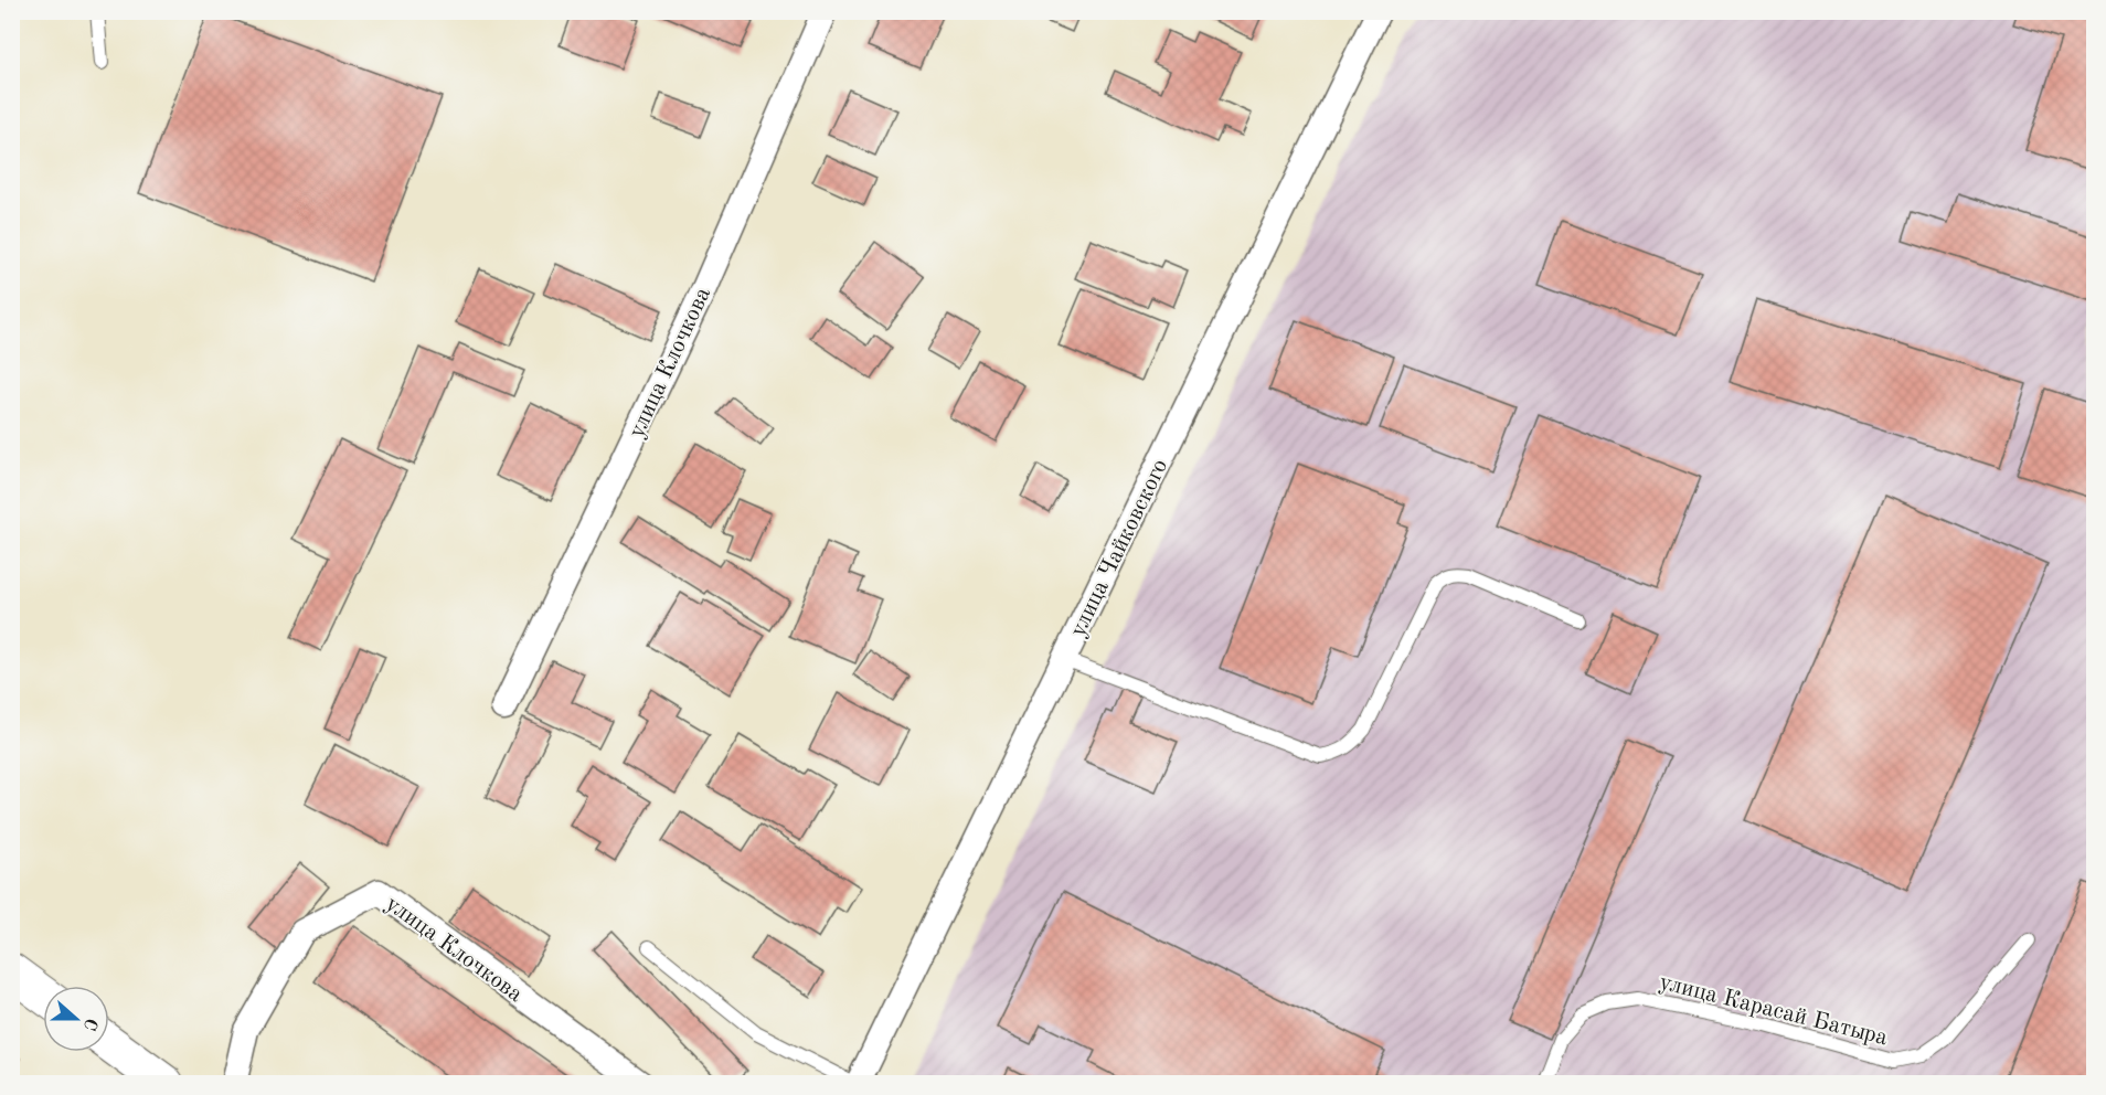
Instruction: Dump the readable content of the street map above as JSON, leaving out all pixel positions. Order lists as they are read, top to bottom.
{
  "streets": {
    "street": ["улица Клочкова", "улица Чайковского"],
    "lane": ["улица Карасай Батыра"]
  },
  "north": "right"
}
